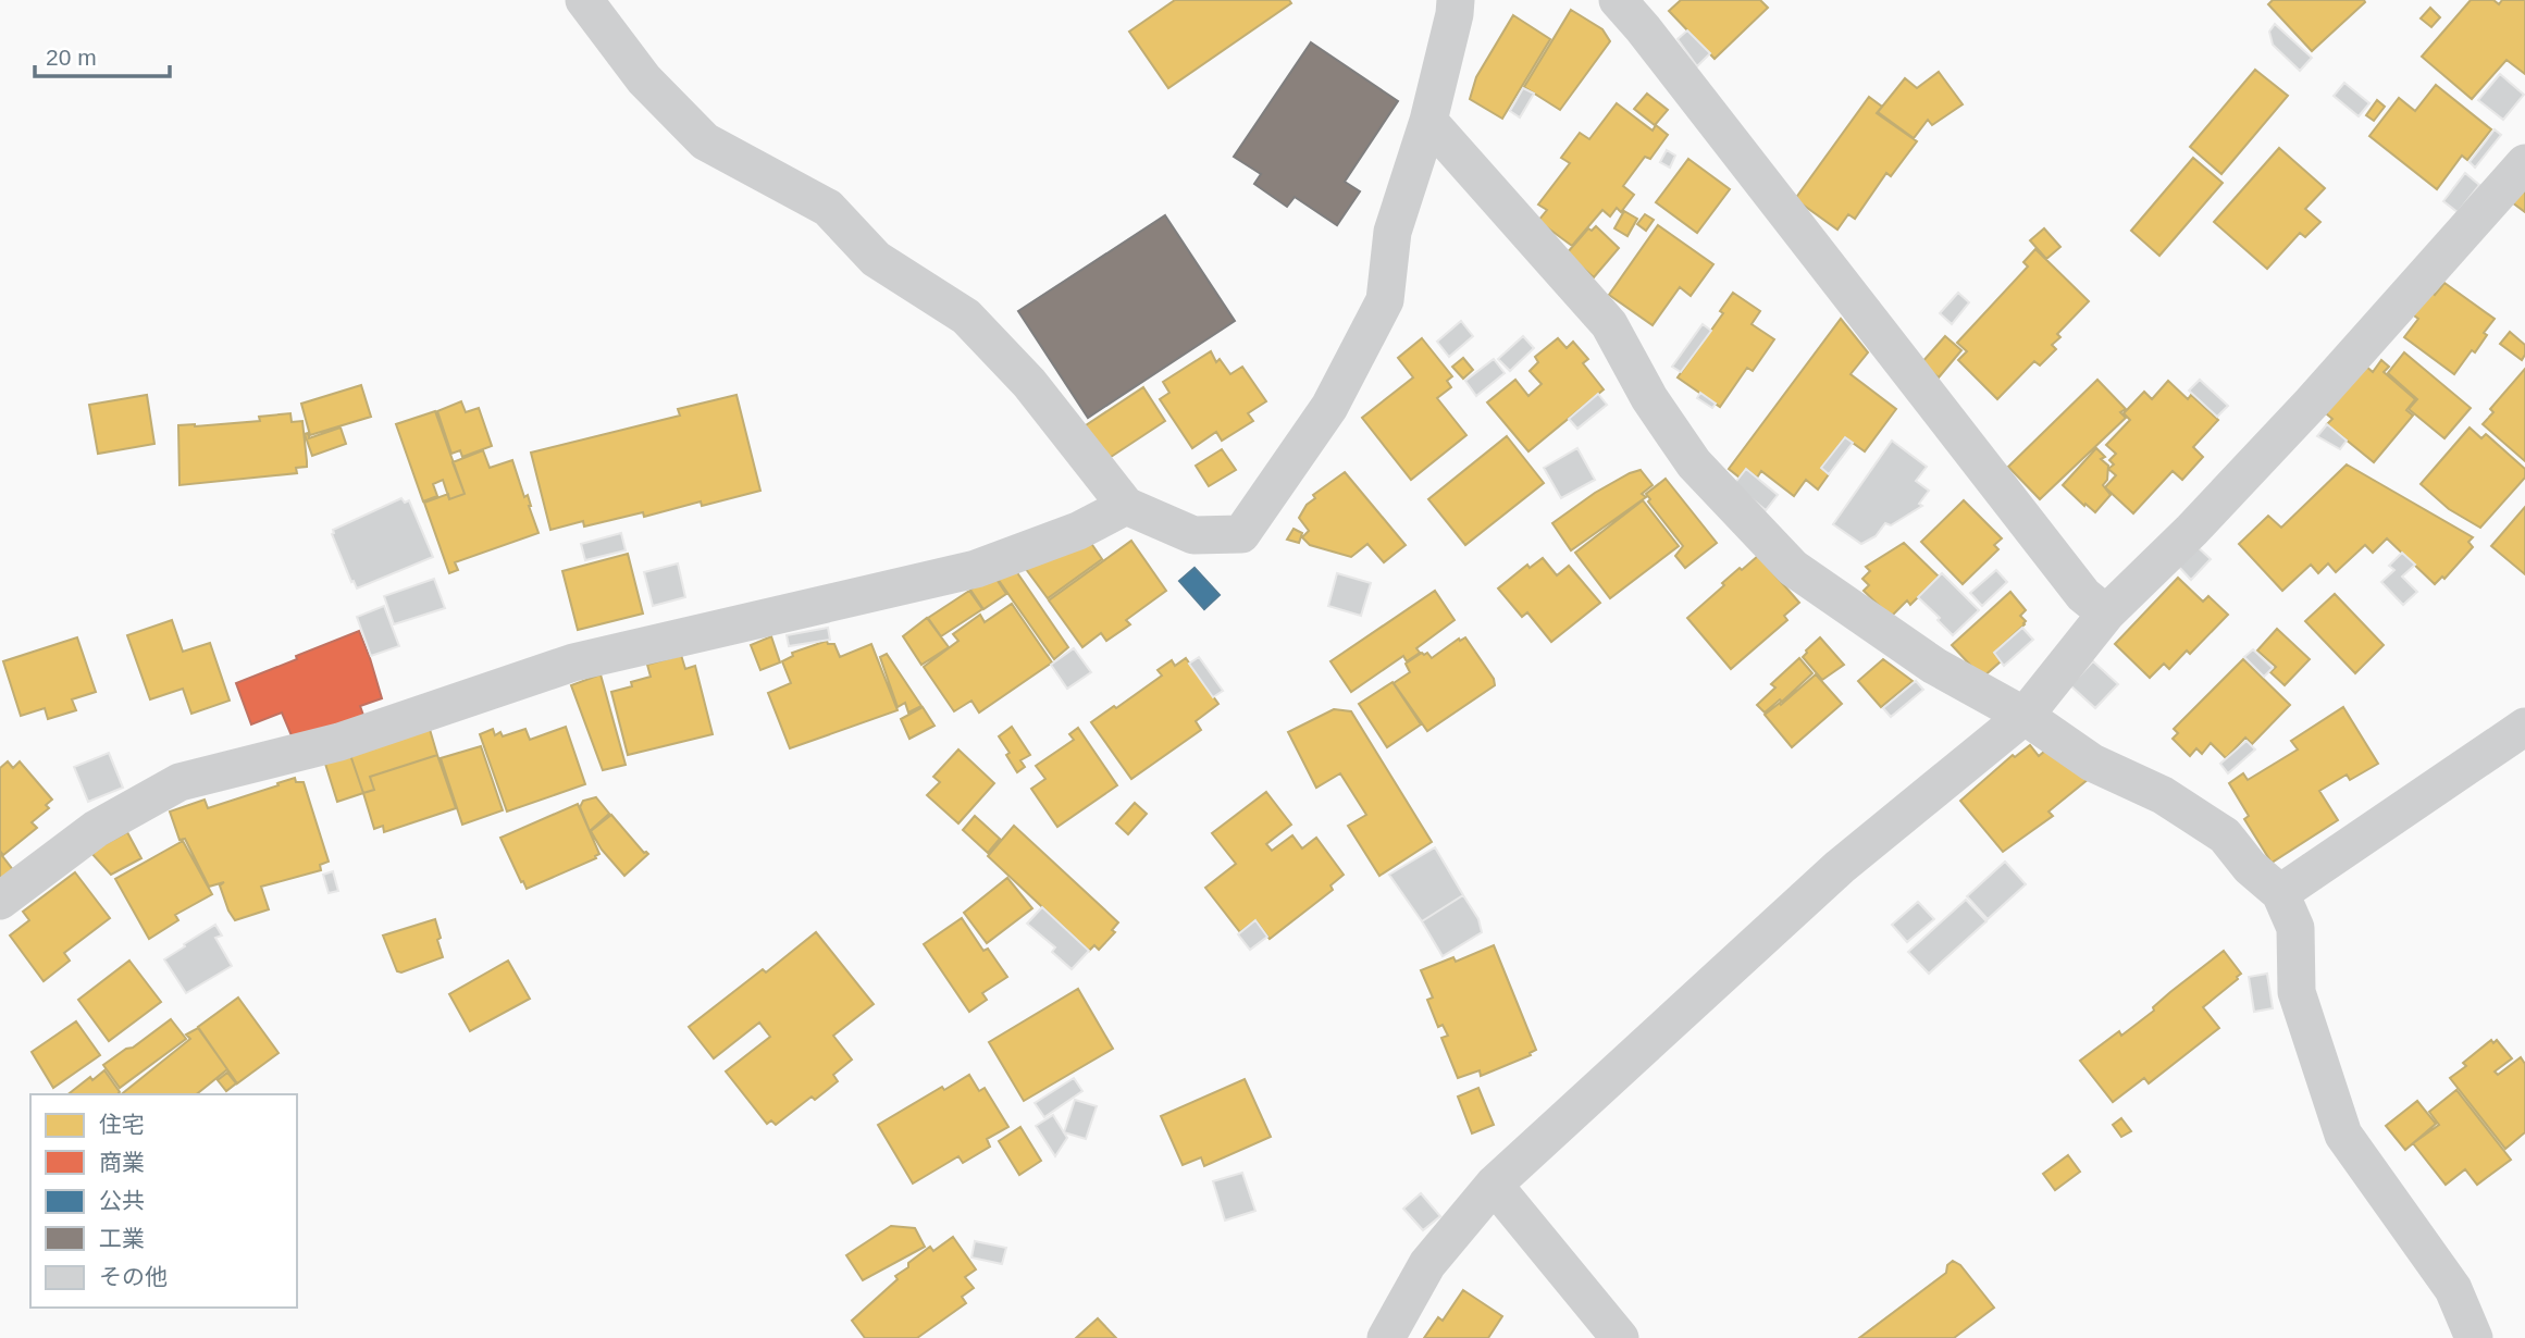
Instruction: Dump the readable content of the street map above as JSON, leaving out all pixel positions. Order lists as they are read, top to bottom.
{
  "legend": [
    "住宅",
    "商業",
    "公共",
    "工業",
    "その他"
  ],
  "scale_bar": "20 m"
}
